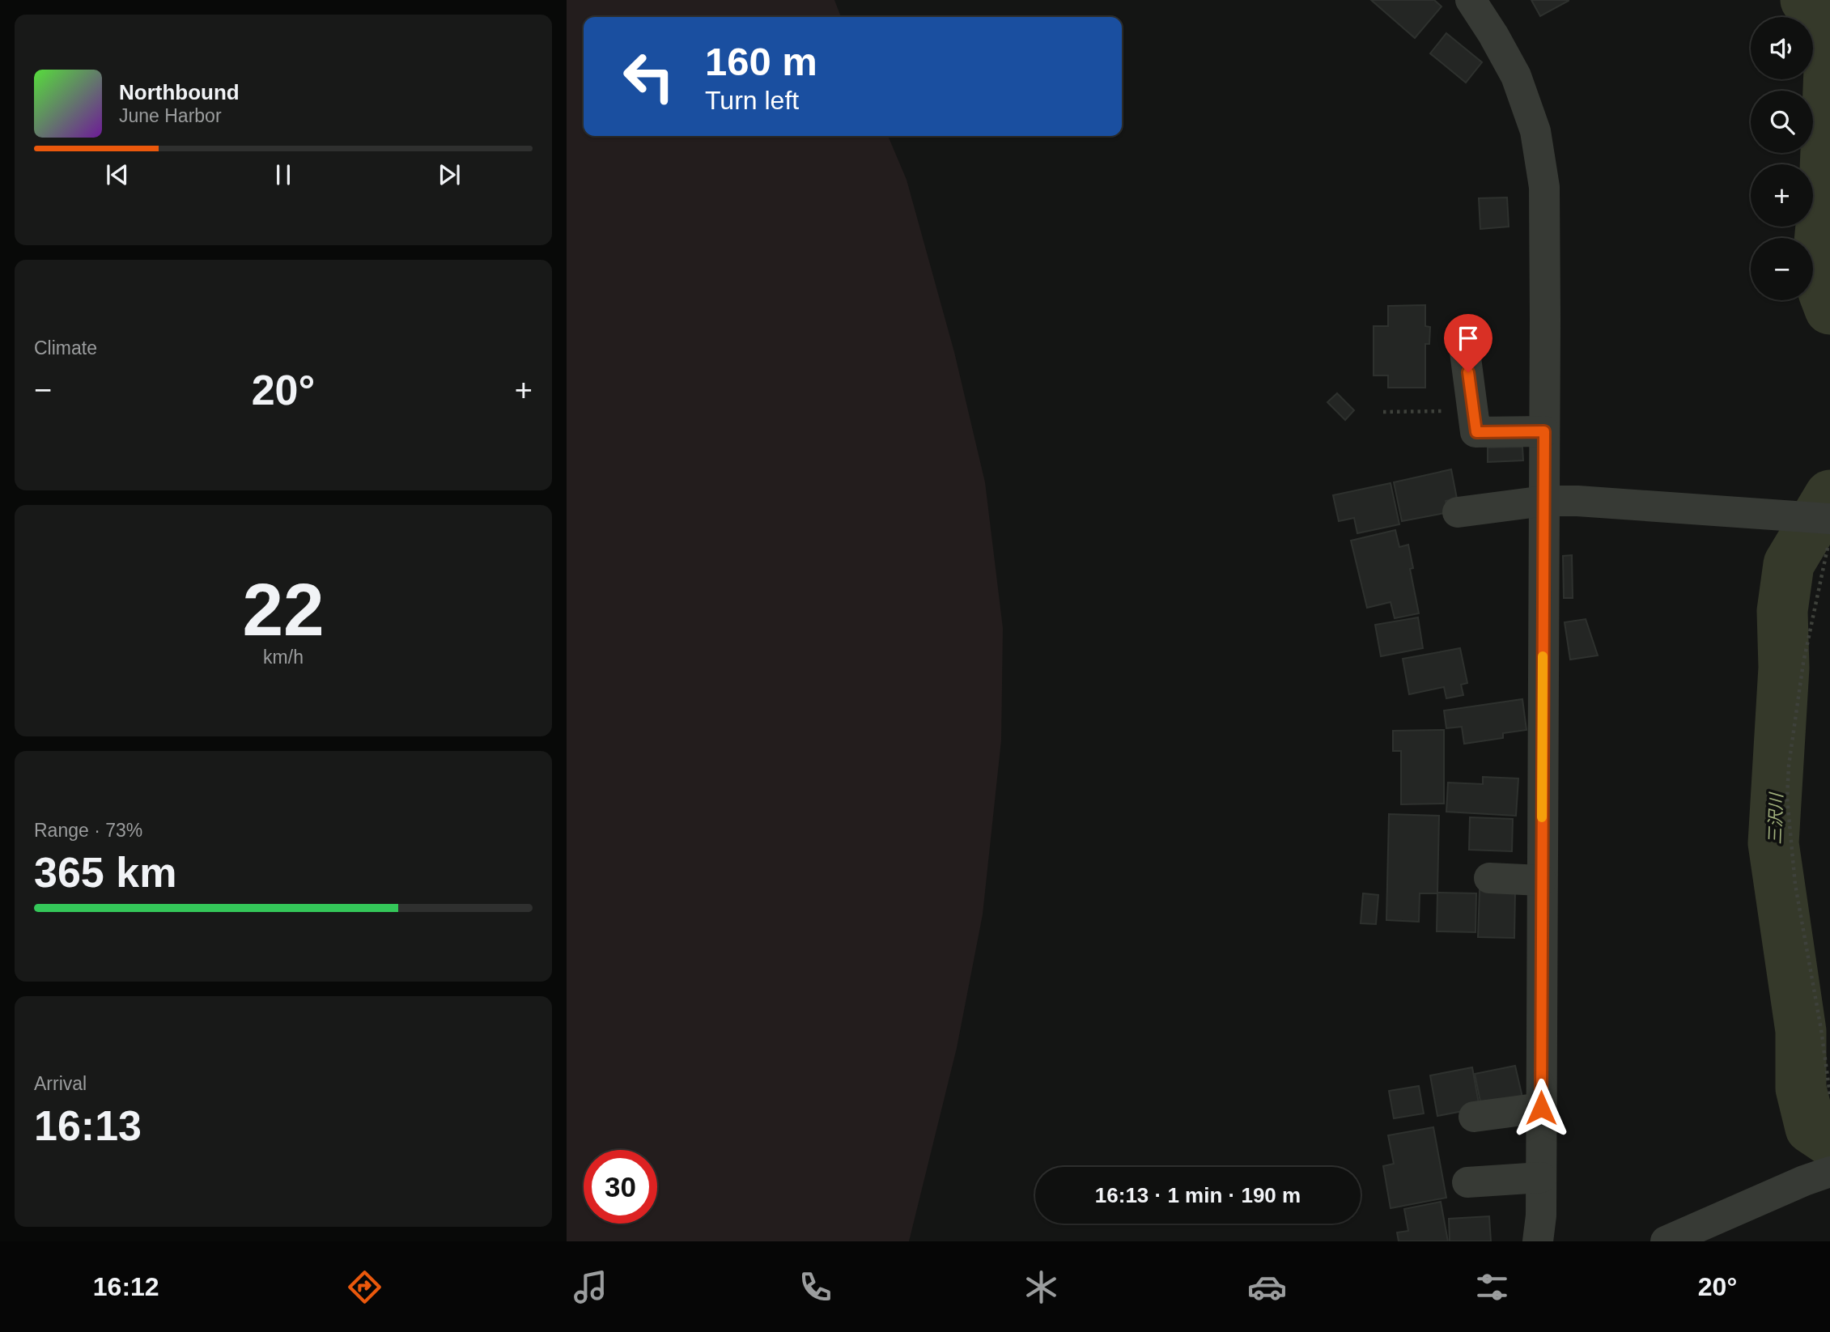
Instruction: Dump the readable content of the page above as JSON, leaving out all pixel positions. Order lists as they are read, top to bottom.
{
  "water": ["三沢川"],
  "page": {
    "map_buttons": ["+", "−"],
    "turn": ["160 m", "Turn left"],
    "song": ["Northbound", "June Harbor"],
    "tile": [
      "Climate",
      ["22", "km/h"],
      ["Range · 73%", "365 km"],
      ["Arrival", "16:13"]
    ],
    "heat": ["−", "20°", "+"],
    "limit": "30",
    "trip": "16:13 · 1 min · 190 m",
    "tabs": ["16:12", "20°"]
  }
}
